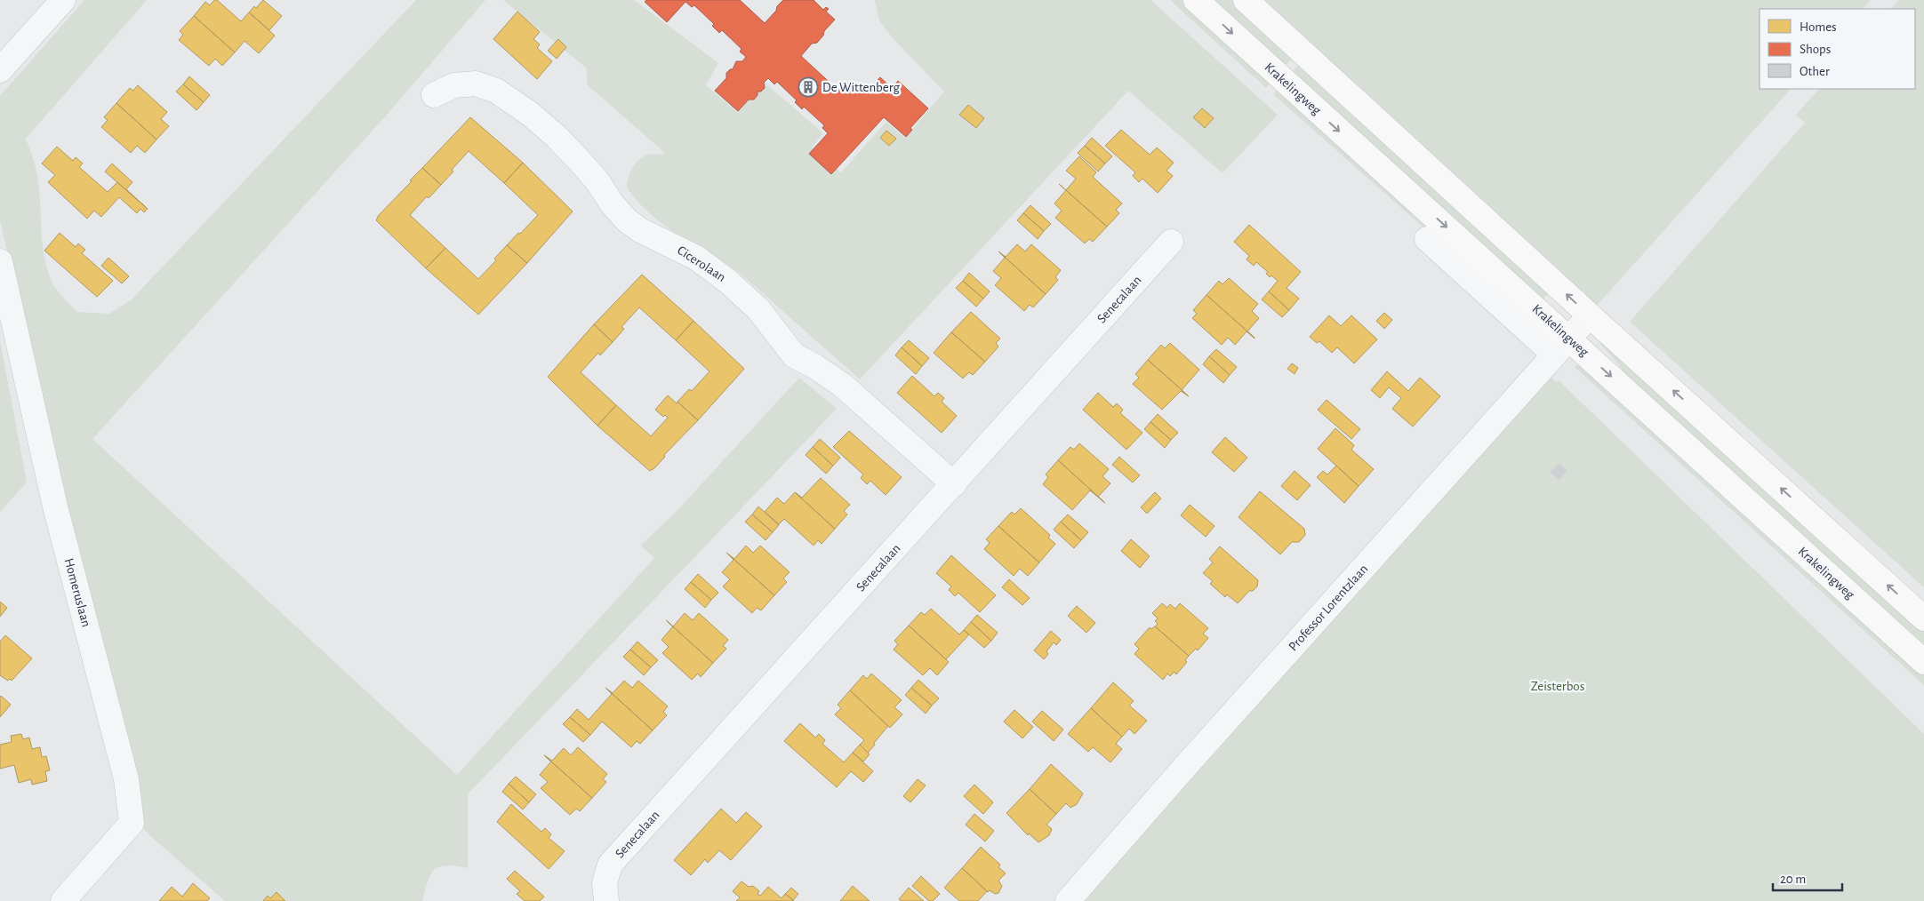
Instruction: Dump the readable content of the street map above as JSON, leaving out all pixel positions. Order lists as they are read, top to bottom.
{
  "streets": {
    "main road": ["Krakelingweg"],
    "street": [
      "Cicerolaan",
      "Senecalaan",
      "Homeruslaan",
      "Professor Lorentzlaan"
    ]
  },
  "crossings": [
    ["Krakelingweg", "Professor Lorentzlaan"],
    ["Cicerolaan", "Senecalaan"]
  ],
  "parks": ["Zeisterbos"],
  "places": {
    "building": ["De Wittenberg"]
  },
  "legend": ["Homes", "Shops", "Other"],
  "scale_bar": "20 m"
}
